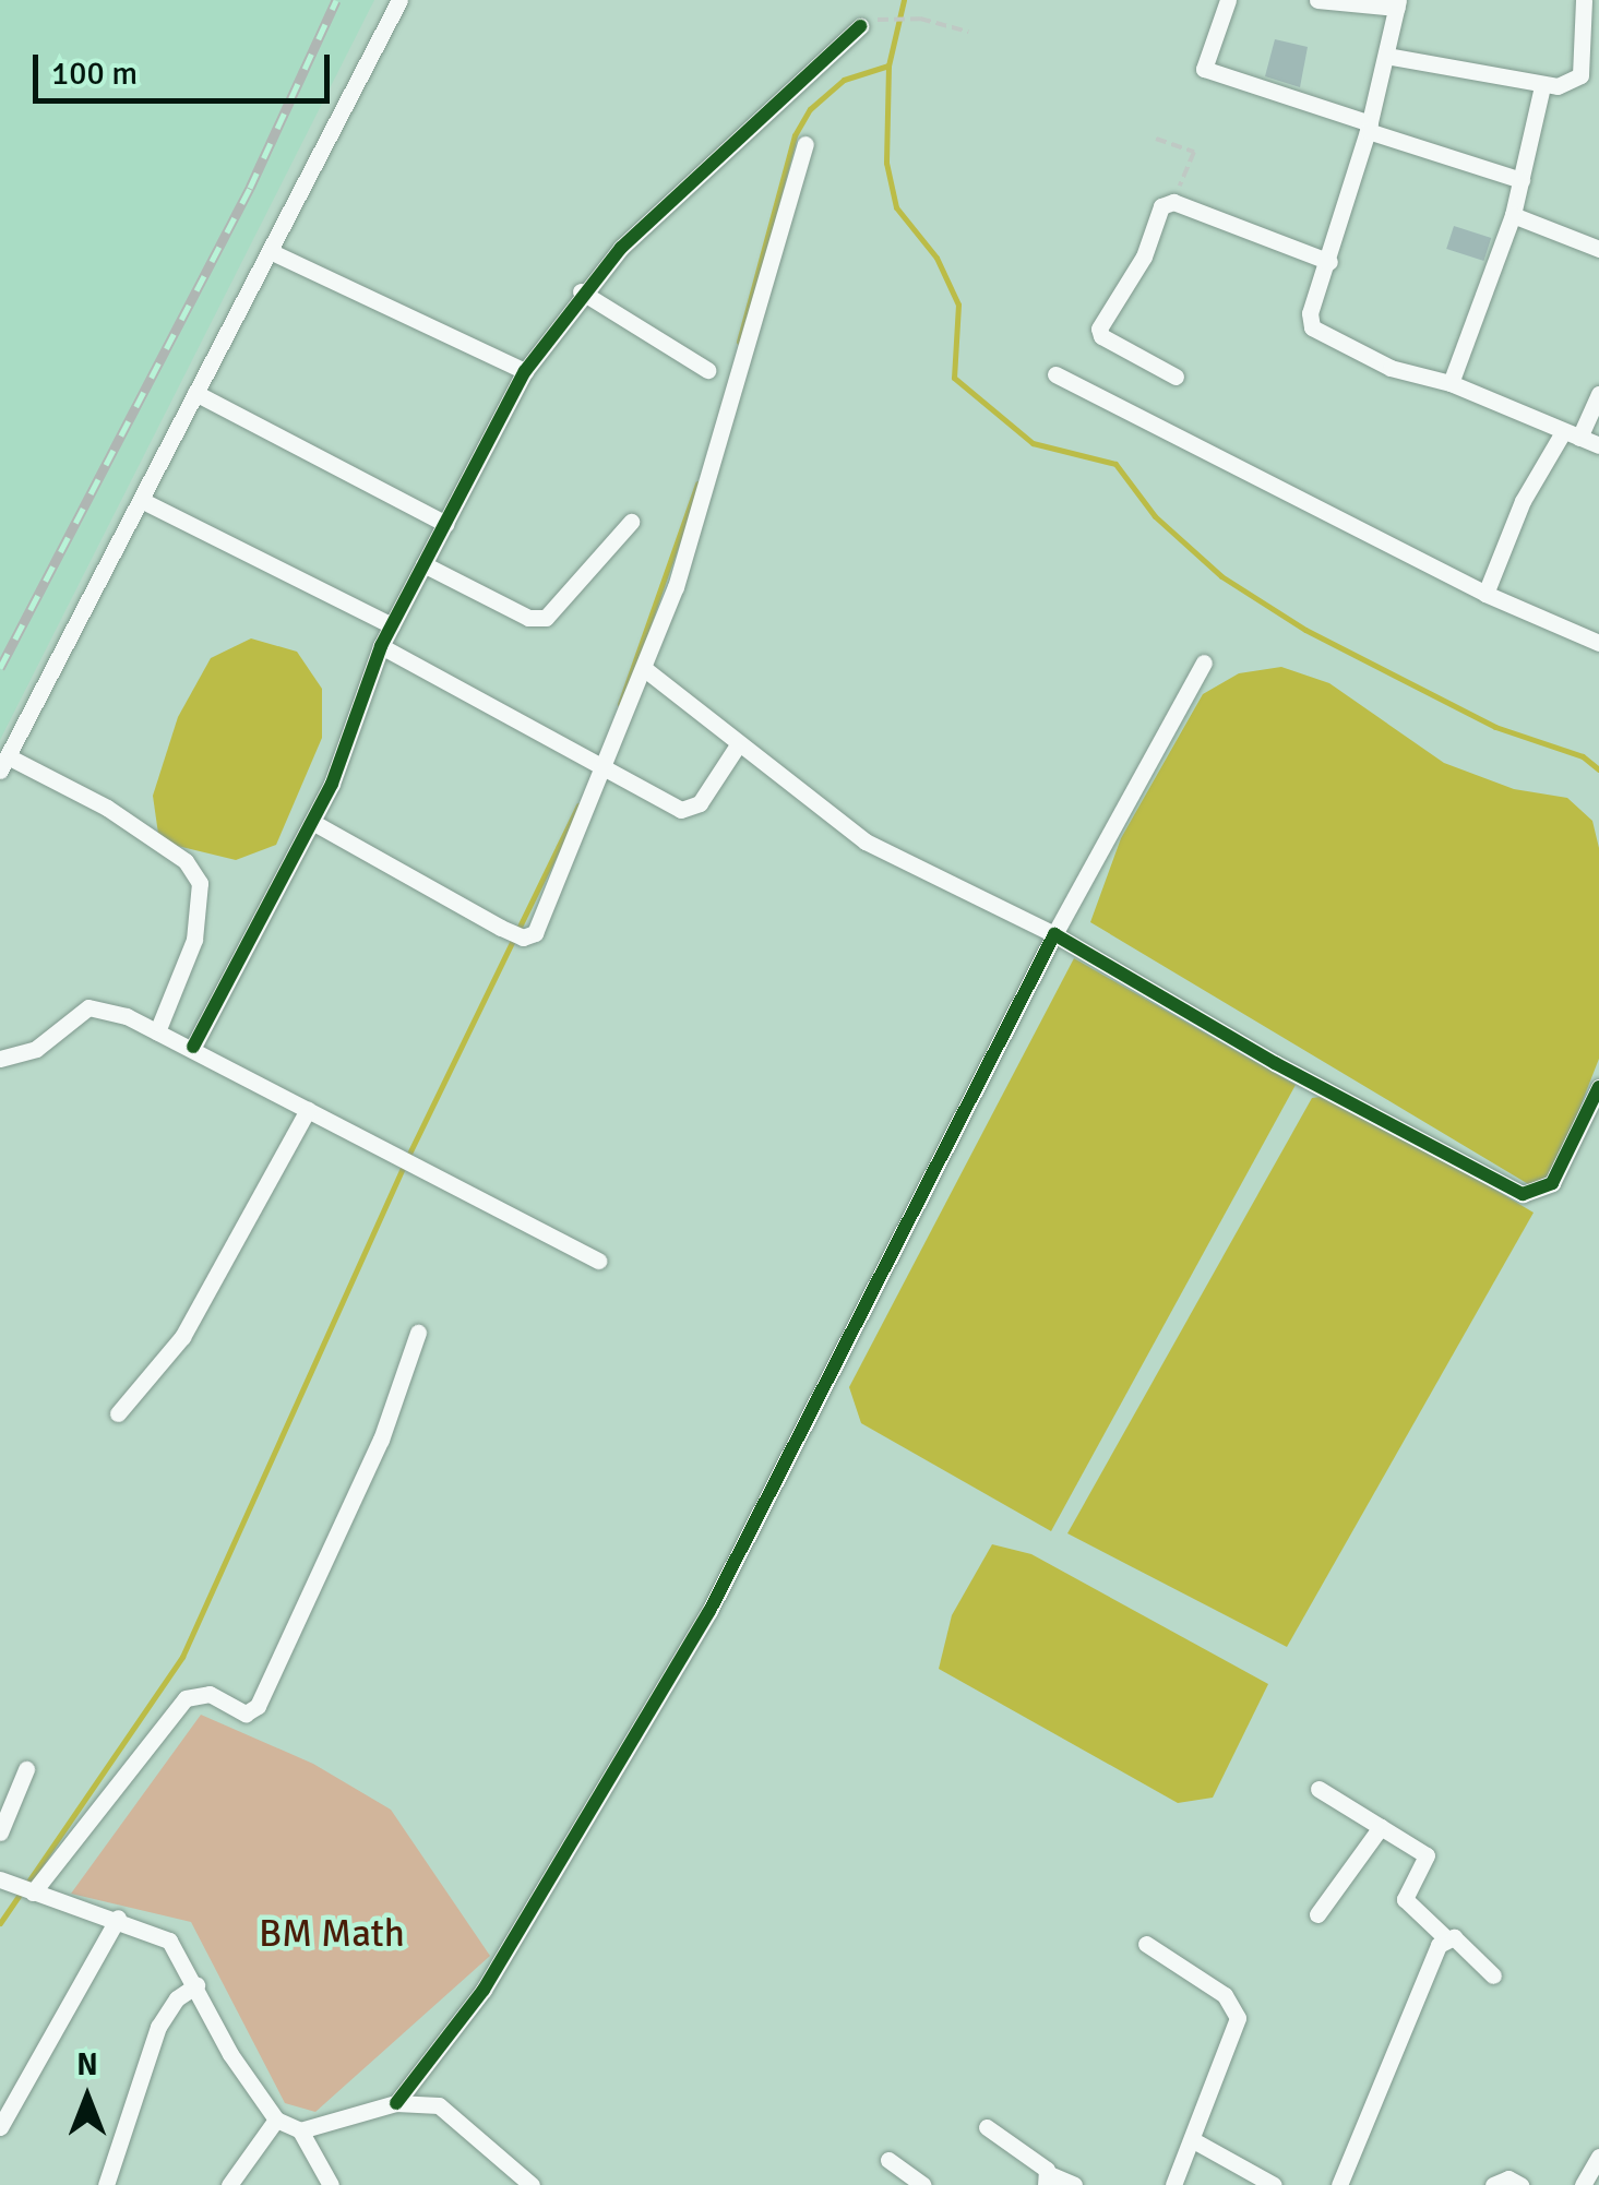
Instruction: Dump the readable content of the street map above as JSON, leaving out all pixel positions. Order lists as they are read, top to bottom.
{
  "parks": ["BM Math"],
  "scale_bar": "100 m",
  "north": "top"
}
